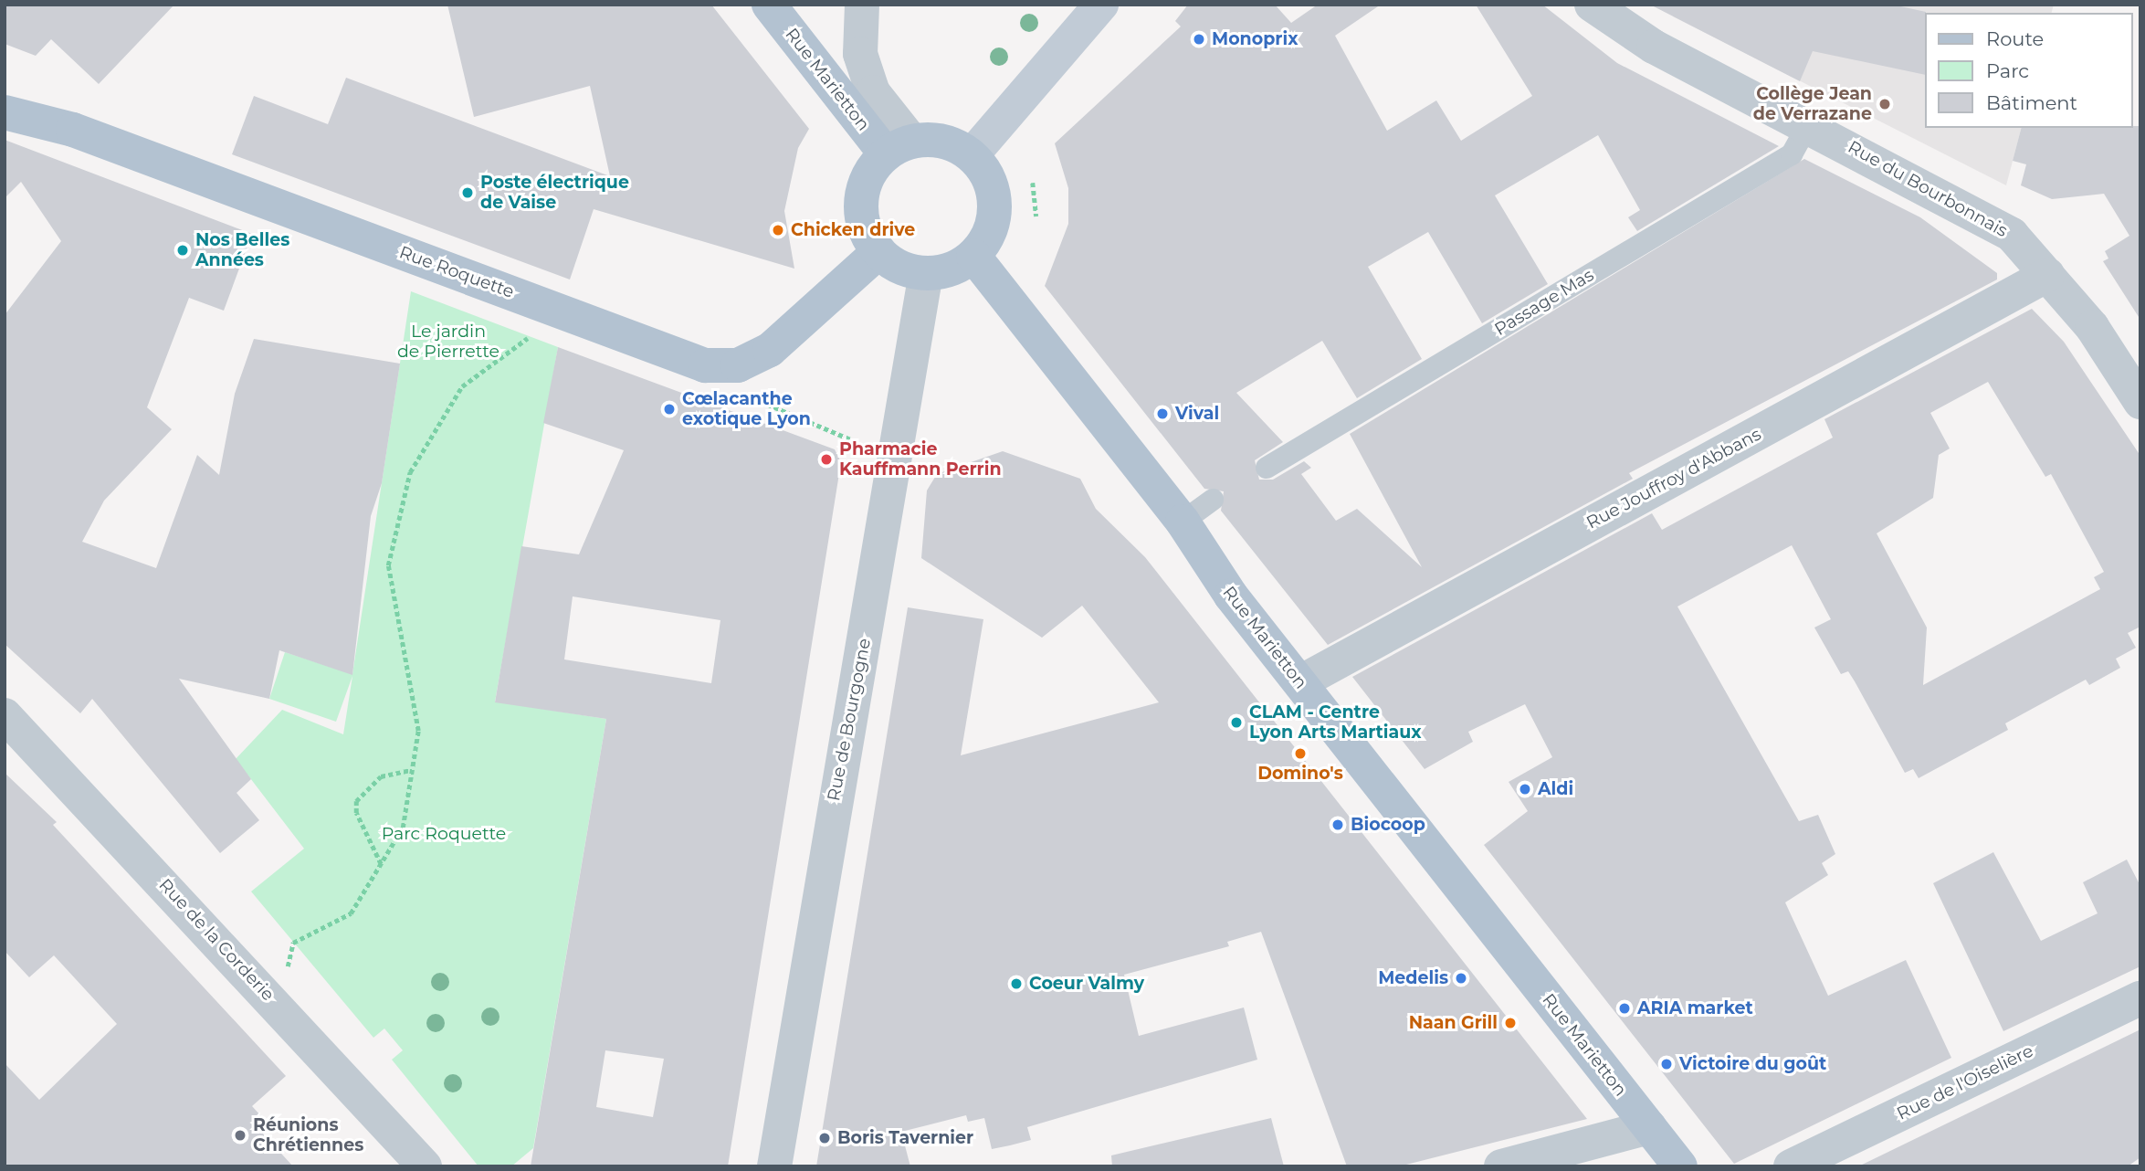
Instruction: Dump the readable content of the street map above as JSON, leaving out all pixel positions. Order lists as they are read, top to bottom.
{
  "streets": {
    "main road": ["Rue Marietton", "Rue Roquette"],
    "street": [
      "Rue du Bourbonnais",
      "Rue Jouffroy d'Abbans",
      "Rue de Bourgogne",
      "Rue de la Corderie",
      "Rue de l'Oiselière"
    ],
    "lane": ["Passage Mas"]
  },
  "crossings": [
    ["Rue Marietton", "Rue Roquette"],
    ["Rue Marietton", "Rue Jouffroy d'Abbans"],
    ["Rue Marietton", "Rue de Bourgogne"],
    ["Rue du Bourbonnais", "Passage Mas"],
    ["Rue du Bourbonnais", "Rue Jouffroy d'Abbans"],
    ["Rue Roquette", "Rue de Bourgogne"]
  ],
  "parks": ["Le jardin de Pierrette", "Parc Roquette"],
  "places": [
    "Monoprix",
    "Collège Jean de Verrazane",
    "Poste électrique de Vaise",
    "Chicken drive",
    "Nos Belles Années",
    "Cœlacanthe exotique Lyon",
    "Vival",
    "Pharmacie Kauffmann Perrin",
    "CLAM - Centre Lyon Arts Martiaux",
    "Domino's",
    "Aldi",
    "Biocoop",
    "Medelis",
    "Coeur Valmy",
    "ARIA market",
    "Naan Grill",
    "Victoire du goût",
    "Réunions Chrétiennes",
    "Boris Tavernier"
  ],
  "legend": ["Route", "Parc", "Bâtiment"]
}
